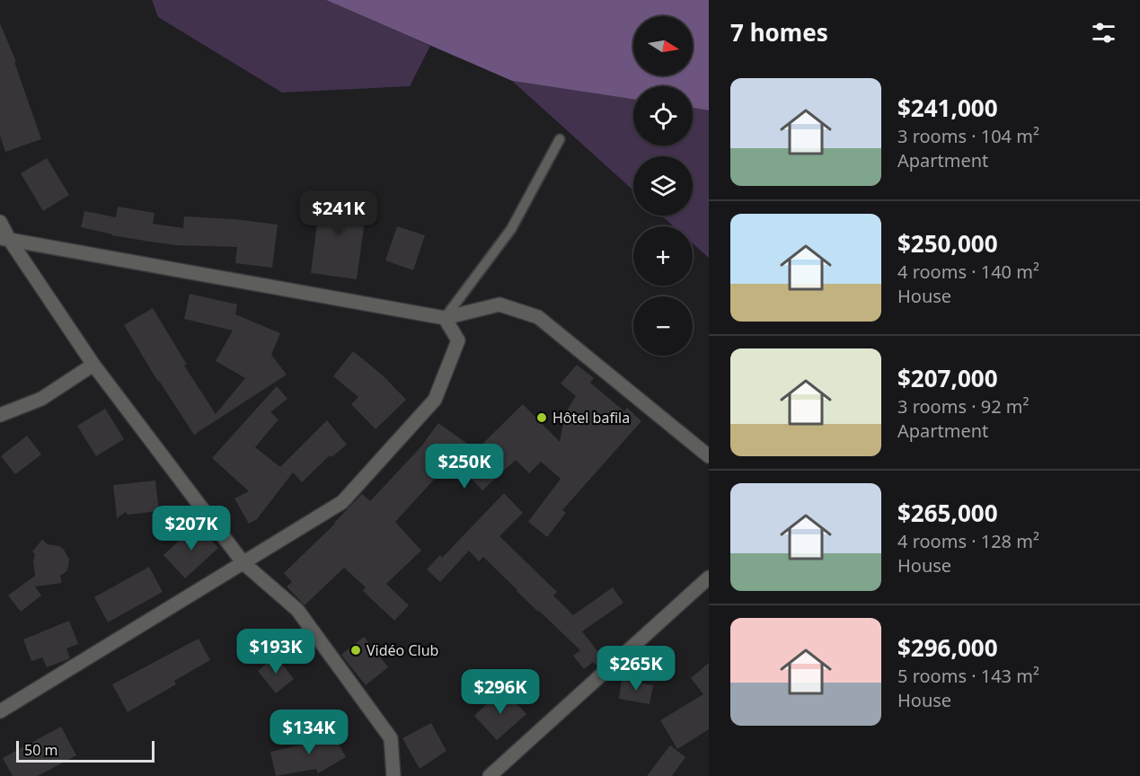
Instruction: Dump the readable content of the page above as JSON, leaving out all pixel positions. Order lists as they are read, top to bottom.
{
  "places": ["Hôtel bafila", "Vidéo Club"],
  "scale_bar": "50 m",
  "north": "right",
  "page": {
    "heading": "7 homes",
    "map_buttons": ["+", "−"],
    "list": [
      {
        "name": "$241,000",
        "note": "3 rooms · 104 m² · Apartment"
      },
      {
        "name": "$250,000",
        "note": "4 rooms · 140 m² · House"
      },
      {
        "name": "$207,000",
        "note": "3 rooms · 92 m² · Apartment"
      },
      {
        "name": "$265,000",
        "note": "4 rooms · 128 m² · House"
      },
      {
        "name": "$296,000",
        "note": "5 rooms · 143 m² · House"
      }
    ],
    "price": [
      "$241K",
      "$250K",
      "$207K",
      "$193K",
      "$265K",
      "$296K",
      "$134K"
    ],
    "scale": "50 m"
  }
}
